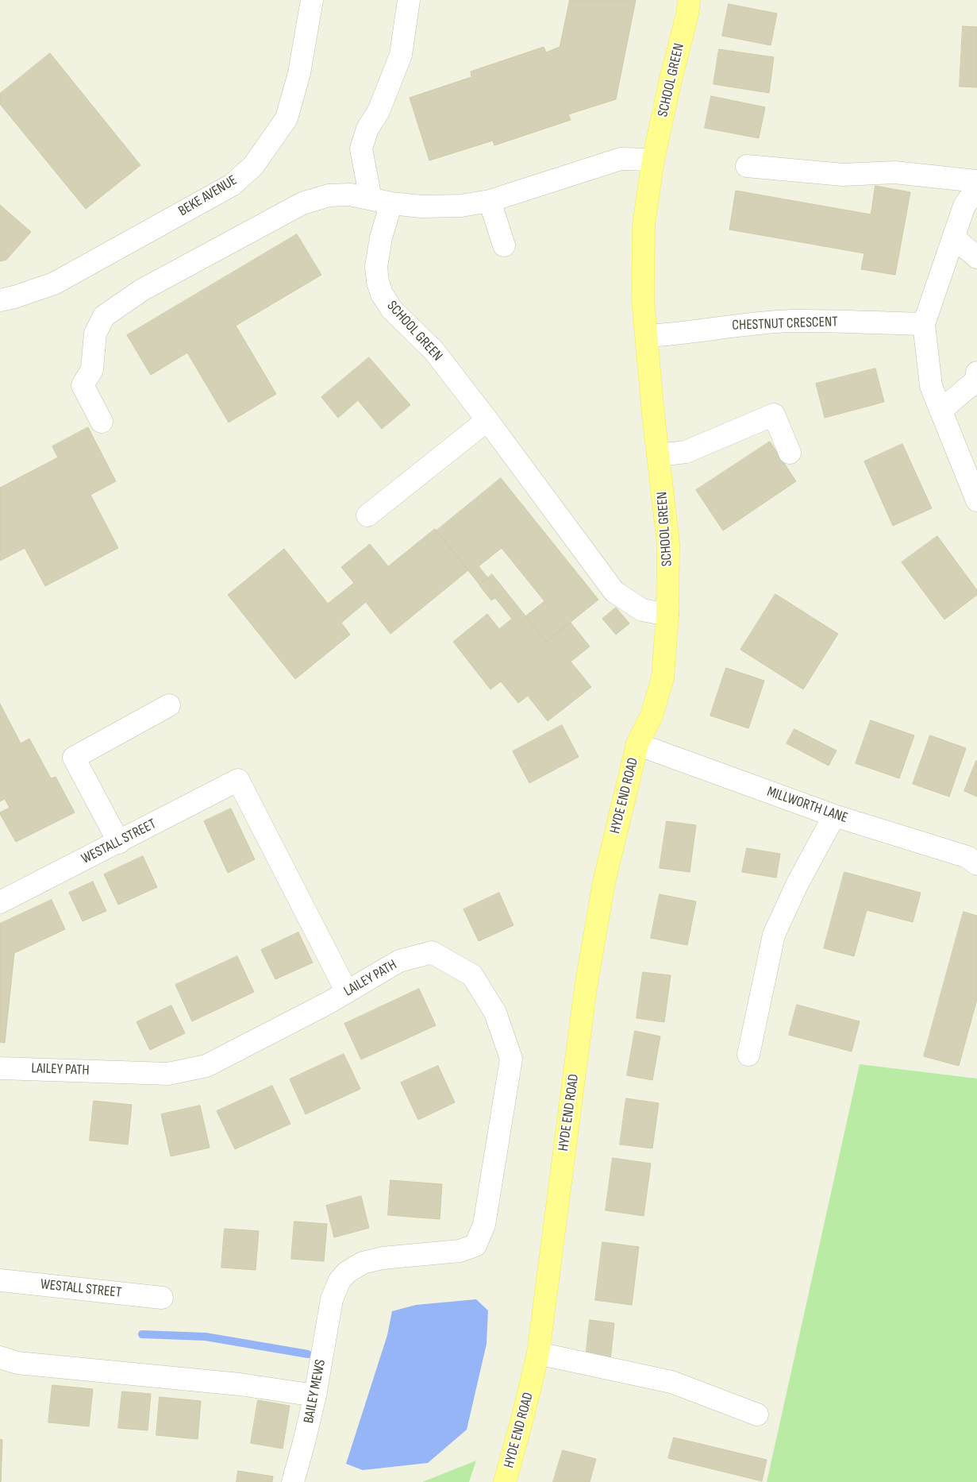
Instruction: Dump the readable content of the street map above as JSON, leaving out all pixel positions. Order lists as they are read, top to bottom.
{
  "streets": {
    "main road": ["SCHOOL GREEN", "HYDE END ROAD"],
    "street": [
      "BEKE AVENUE",
      "CHESTNUT CRESCENT",
      "MILLWORTH LANE",
      "WESTALL STREET",
      "LAILEY PATH",
      "BAILEY MEWS"
    ]
  },
  "crossings": [
    ["SCHOOL GREEN", "CHESTNUT CRESCENT"],
    ["SCHOOL GREEN", "HYDE END ROAD"],
    ["SCHOOL GREEN", "MILLWORTH LANE"],
    ["HYDE END ROAD", "MILLWORTH LANE"],
    ["WESTALL STREET", "LAILEY PATH"],
    ["LAILEY PATH", "BAILEY MEWS"]
  ]
}
